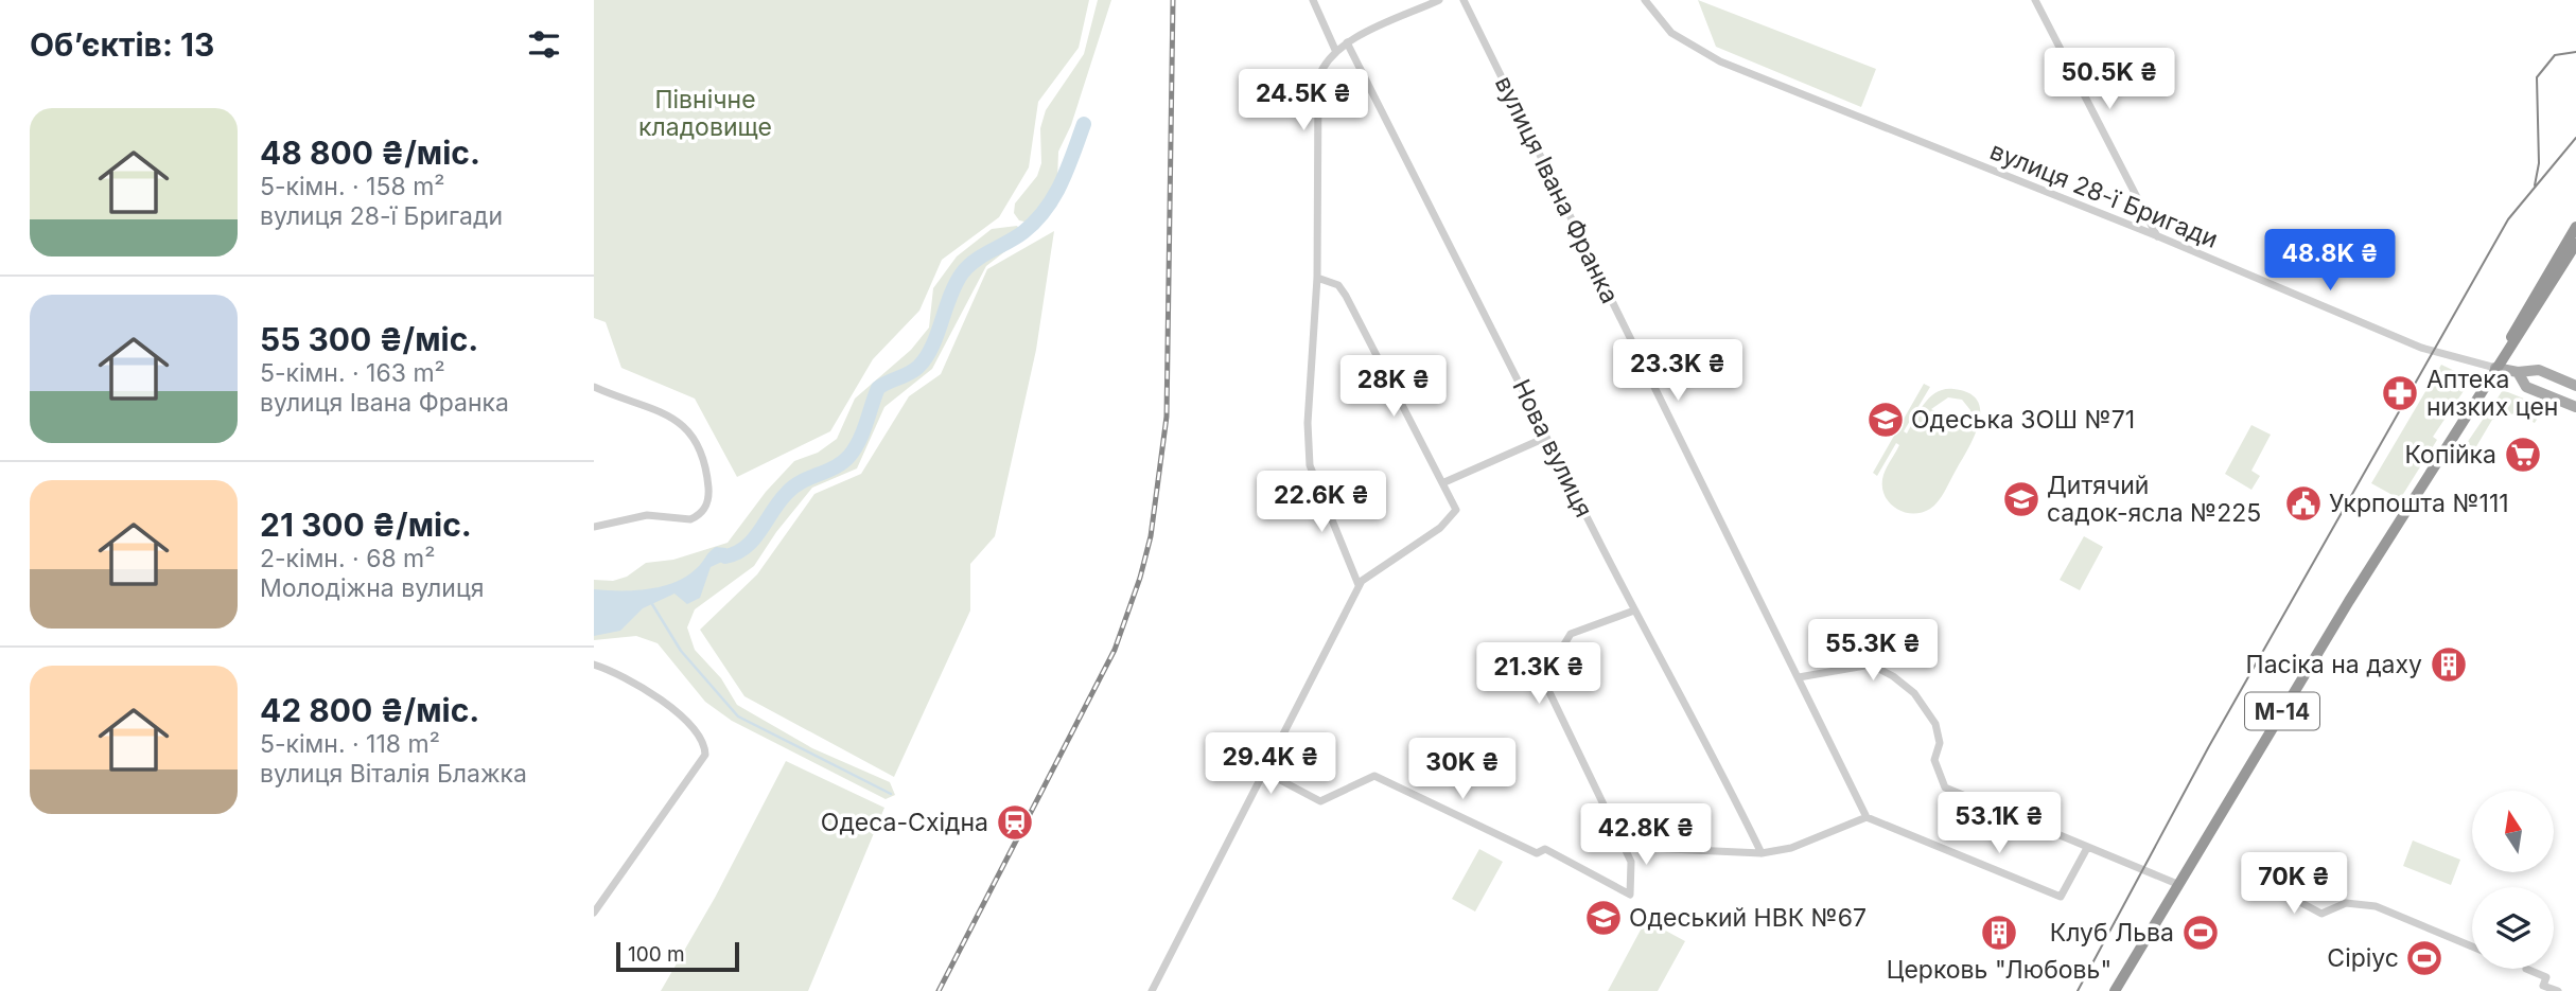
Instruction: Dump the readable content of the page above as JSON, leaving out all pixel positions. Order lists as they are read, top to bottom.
{
  "streets": {
    "highway": ["М-14"],
    "main road": ["вулиця 28-ї Бригади"],
    "street": ["вулиця Івана Франка", "Нова вулиця"]
  },
  "crossings": [
    ["вулиця 28-ї Бригади", "М-14"]
  ],
  "parks": ["Північне кладовище"],
  "places": {
    "pharmacy": ["Аптека низких цен"],
    "school or university": ["Одеська ЗОШ №71", "Дитячий садок-ясла №225", "Одеський НВК №67"],
    "supermarket": ["Копійка"],
    "public building": ["Укрпошта №111"],
    "building": ["Пасіка на даху", "Церковь \"Любовь\""],
    "station": ["Одеса-Східна"],
    "sports": ["Клуб Льва", "Сіріус"]
  },
  "scale_bar": "100 m",
  "north": "top",
  "page": {
    "heading": "Об’єктів: 13",
    "price": [
      "50.5K ₴",
      "24.5K ₴",
      "48.8K ₴",
      "23.3K ₴",
      "28K ₴",
      "22.6K ₴",
      "55.3K ₴",
      "21.3K ₴",
      "29.4K ₴",
      "30K ₴",
      "53.1K ₴",
      "42.8K ₴",
      "70K ₴"
    ],
    "list": [
      {
        "name": "48 800 ₴/міс.",
        "note": "5-кімн. · 158 m² · вулиця 28-ї Бригади"
      },
      {
        "name": "55 300 ₴/міс.",
        "note": "5-кімн. · 163 m² · вулиця Івана Франка"
      },
      {
        "name": "21 300 ₴/міс.",
        "note": "2-кімн. · 68 m² · Молодіжна вулиця"
      },
      {
        "name": "42 800 ₴/міс.",
        "note": "5-кімн. · 118 m² · вулиця Віталія Блажка"
      }
    ],
    "scale": "100 m"
  }
}
